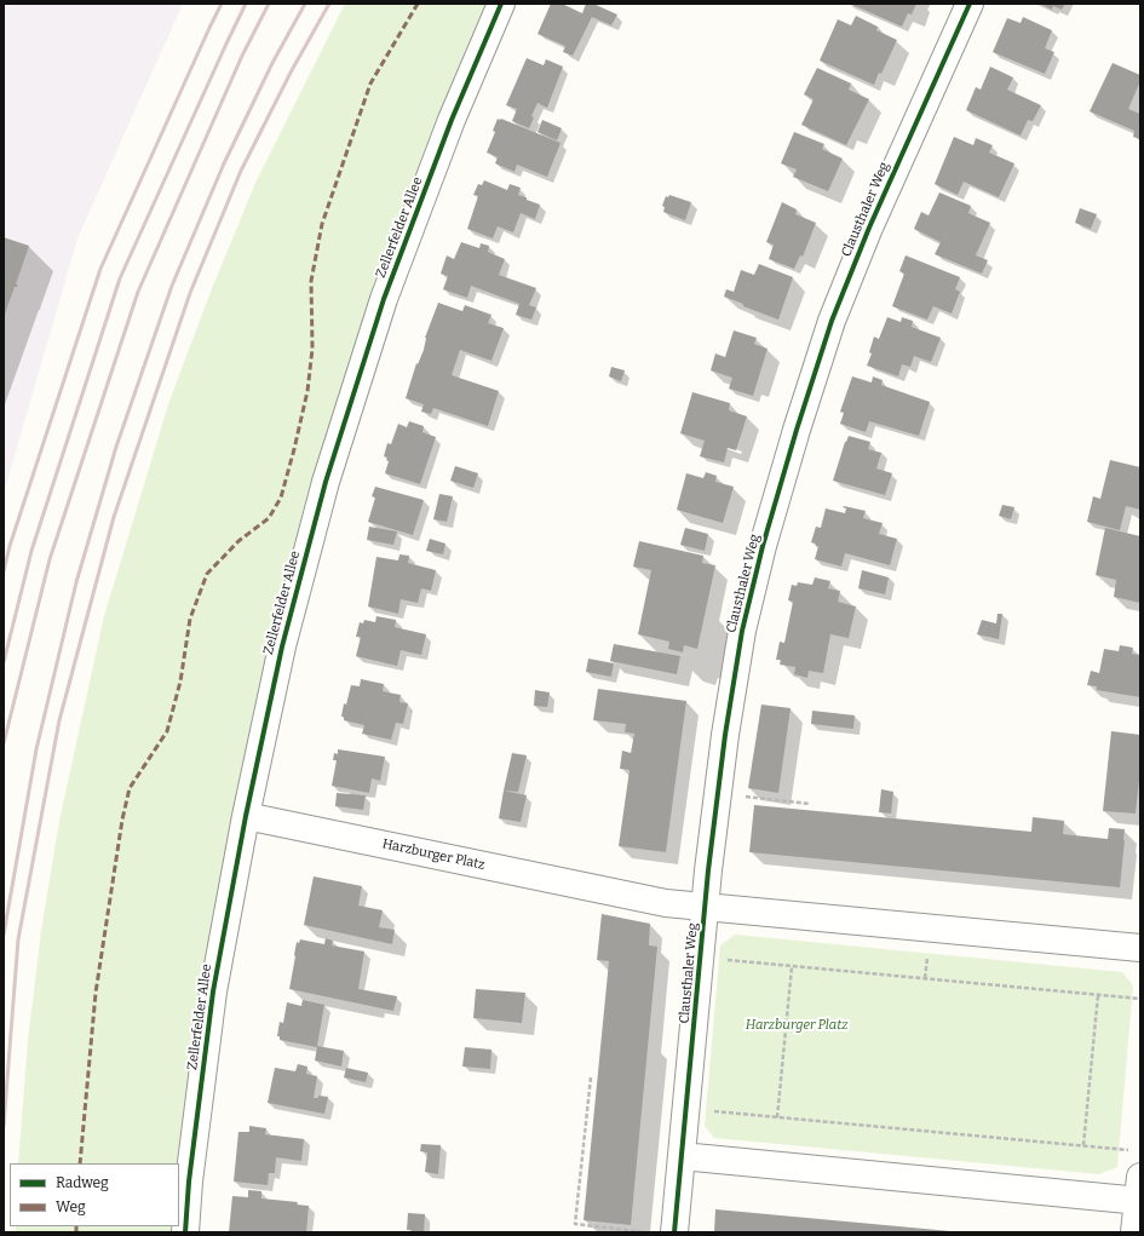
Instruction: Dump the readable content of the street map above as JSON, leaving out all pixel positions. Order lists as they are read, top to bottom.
{
  "streets": {
    "street": ["Clausthaler Weg", "Zellerfelder Allee", "Harzburger Platz"]
  },
  "crossings": [
    ["Clausthaler Weg", "Harzburger Platz"],
    ["Zellerfelder Allee", "Harzburger Platz"]
  ],
  "parks": ["Harzburger Platz"],
  "legend": ["Radweg", "Weg"]
}
